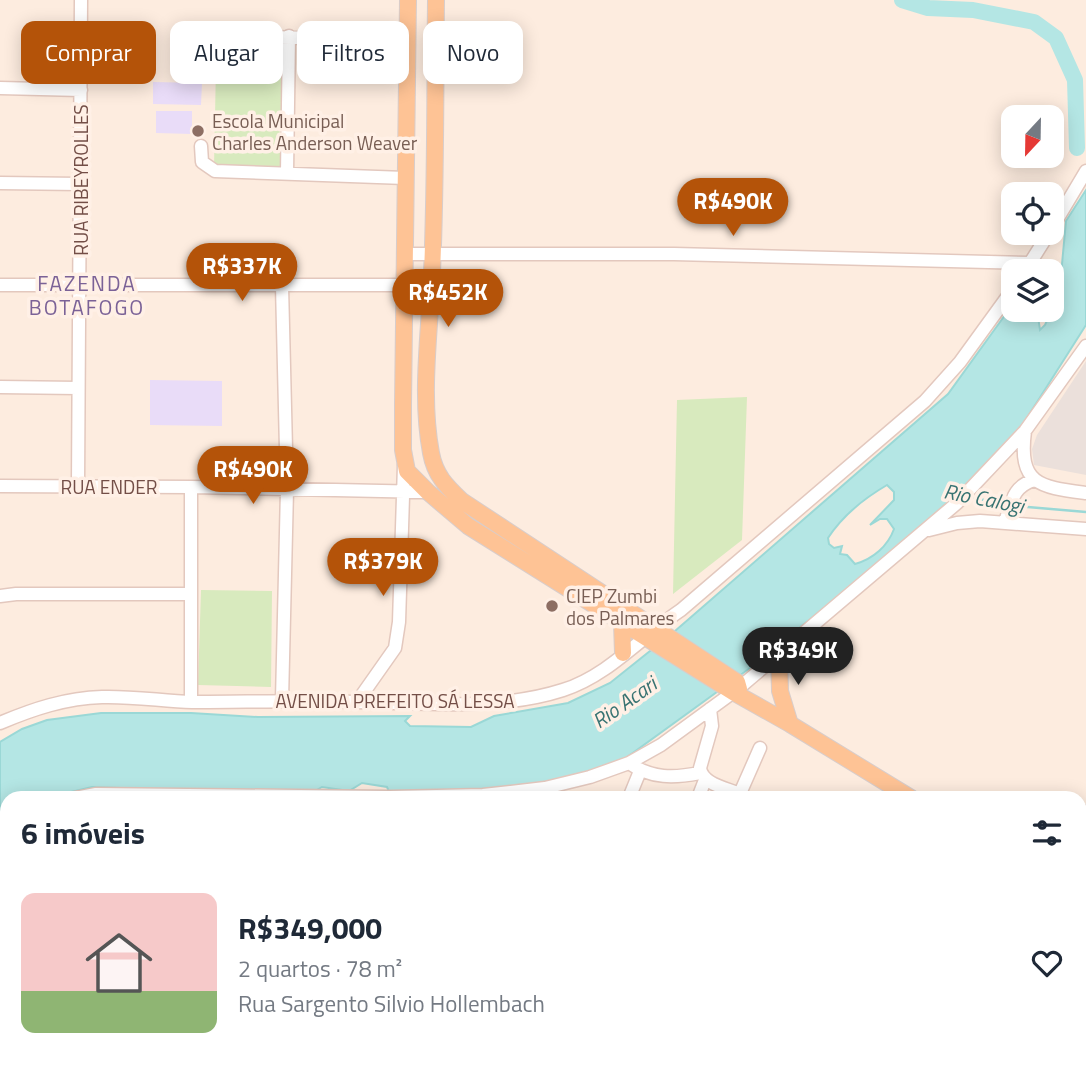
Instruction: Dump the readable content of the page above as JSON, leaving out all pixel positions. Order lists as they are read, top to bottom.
{
  "streets": {
    "street": ["RUA RIBEYROLLES", "RUA ENDER", "AVENIDA PREFEITO SÁ LESSA"]
  },
  "crossings": [
    ["RUA RIBEYROLLES", "RUA ENDER"]
  ],
  "districts": ["FAZENDA BOTAFOGO"],
  "water": ["Rio Calogi", "Rio Acari"],
  "places": ["Escola Municipal Charles Anderson Weaver", "CIEP Zumbi dos Palmares"],
  "north": "bottom",
  "page": {
    "chip": [
      "Comprar",
      "Alugar",
      "Filtros",
      "Novo"
    ],
    "price": [
      "R$490K",
      "R$337K",
      "R$452K",
      "R$490K",
      "R$379K",
      "R$349K"
    ],
    "heading": "6 imóveis",
    "list": [
      {
        "name": "R$349,000",
        "note": "2 quartos · 78 m² · Rua Sargento Silvio Hollembach"
      }
    ]
  }
}
